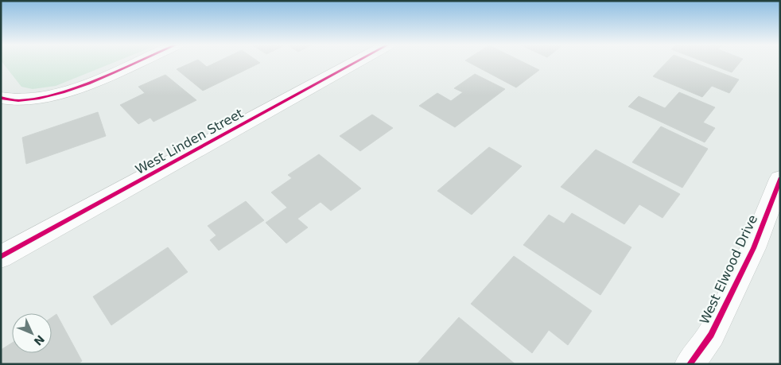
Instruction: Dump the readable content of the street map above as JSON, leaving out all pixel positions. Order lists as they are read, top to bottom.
{
  "streets": {
    "street": ["West Linden Street", "West Elwood Drive"]
  },
  "north": "bottom right"
}
